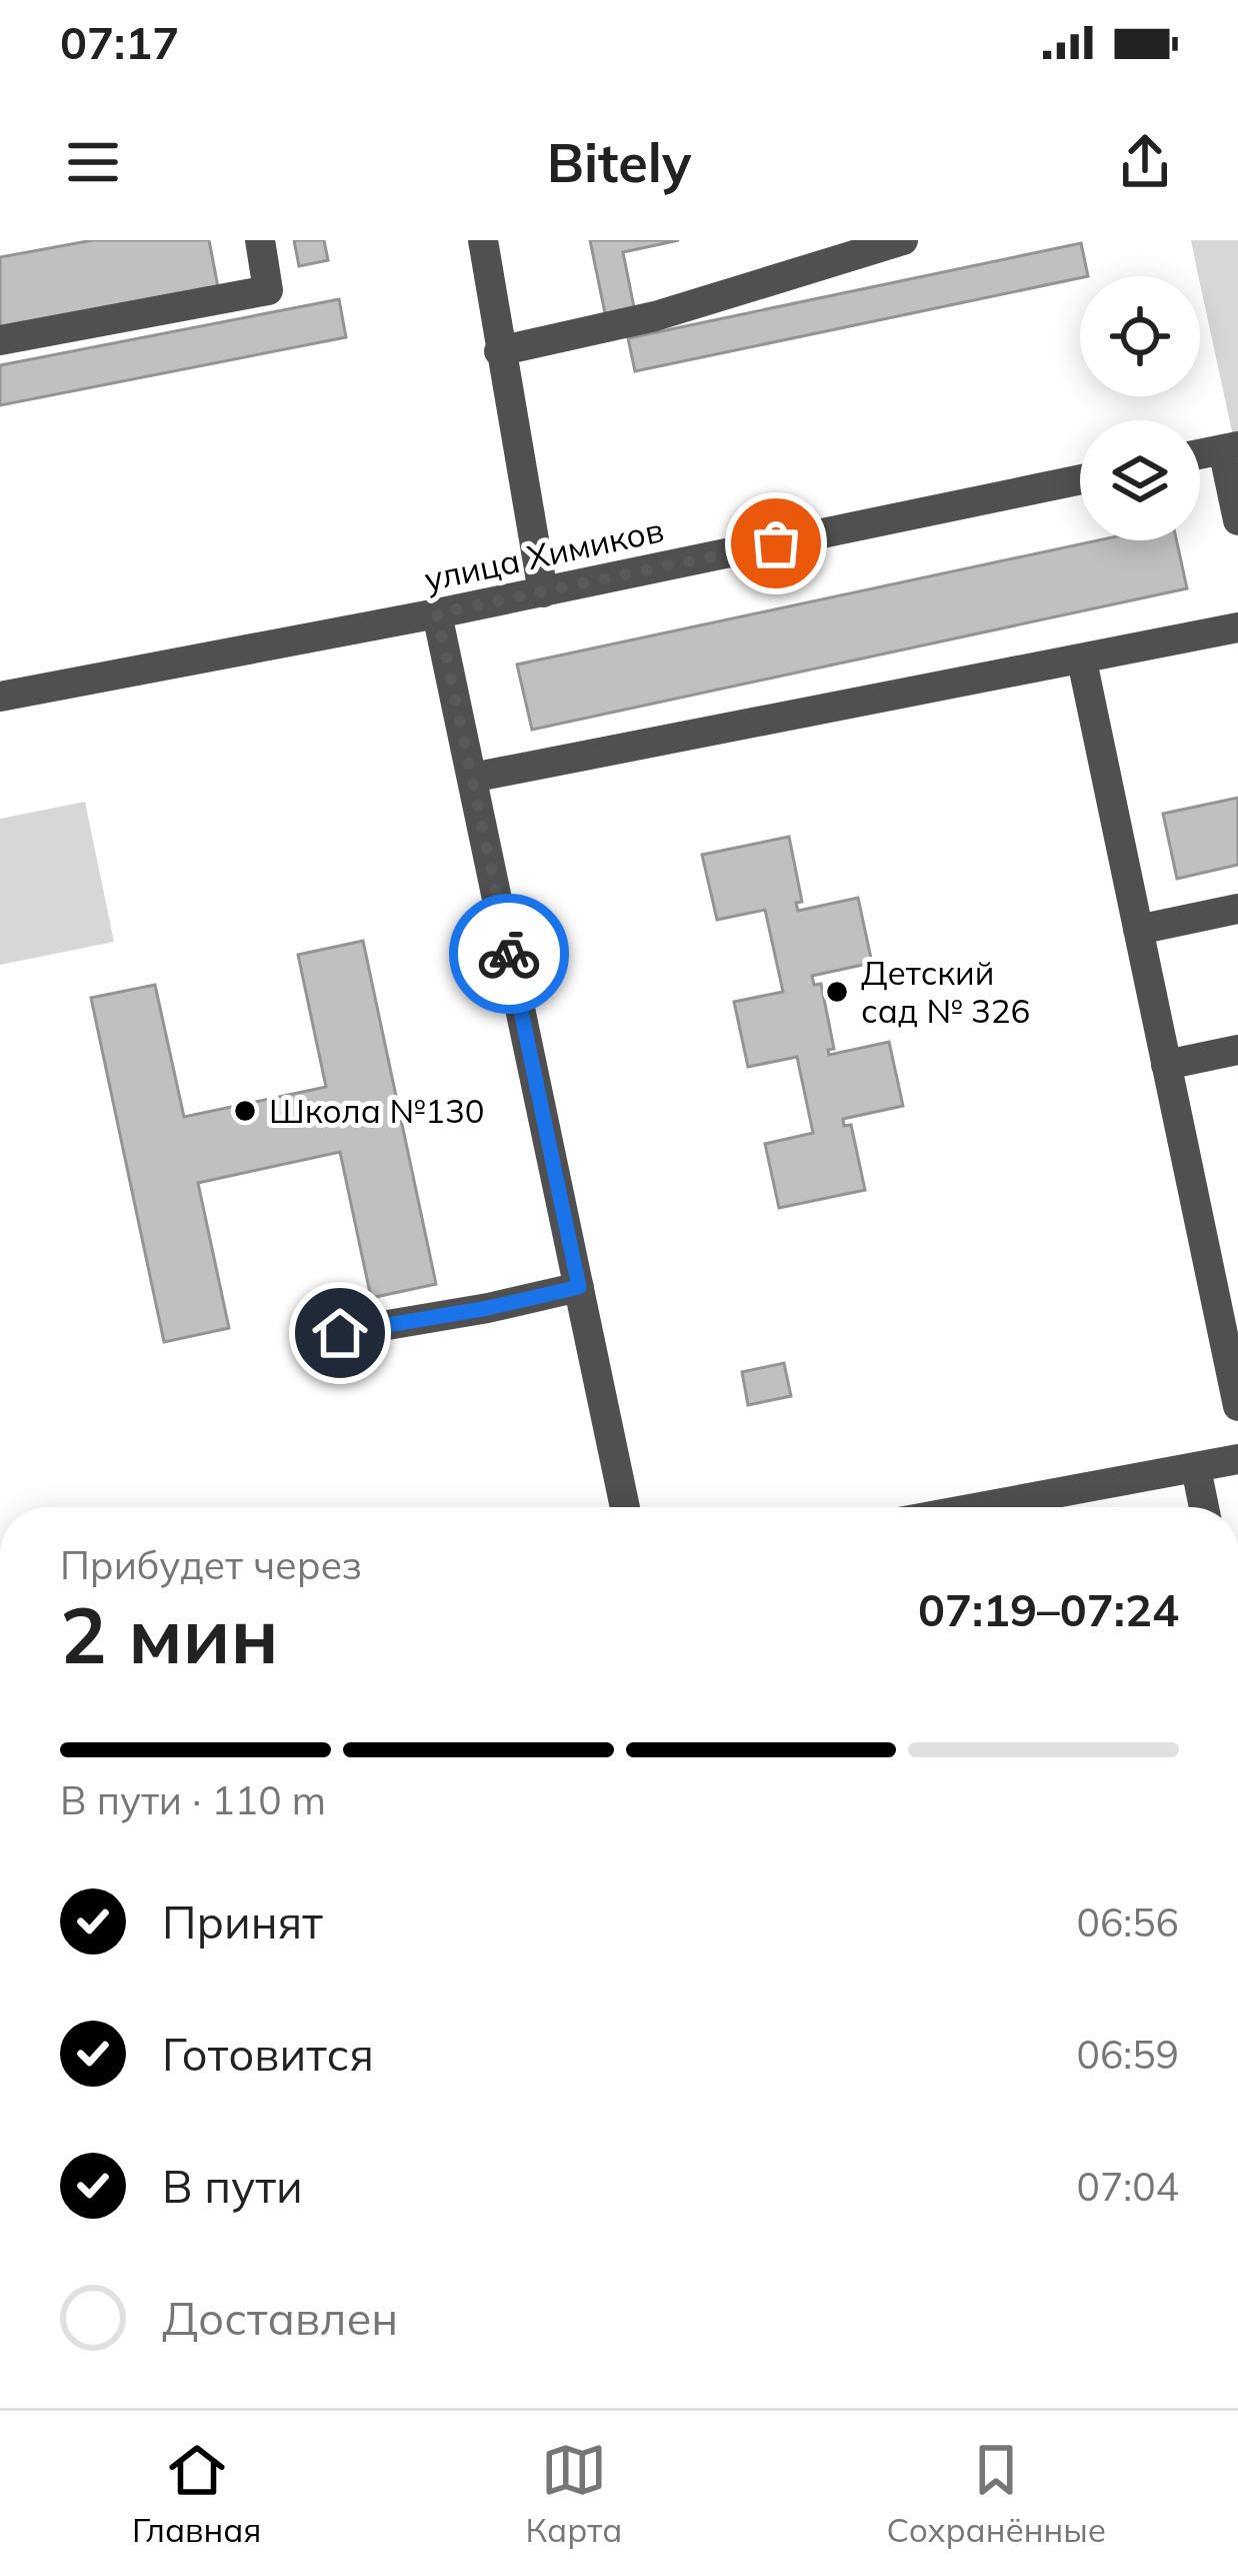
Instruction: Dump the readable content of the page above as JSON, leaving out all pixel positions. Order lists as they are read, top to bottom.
{
  "streets": {
    "street": ["улица Химиков"]
  },
  "places": ["Детский сад № 326", "Школа №130"],
  "page": {
    "status": "07:17",
    "header": "Bitely",
    "heading": ["2 мин", "Прибудет через", "07:19–07:24"],
    "bar": "В пути · 110 m",
    "list": [
      ["Принят", "06:56"],
      ["Готовится", "06:59"],
      ["В пути", "07:04"],
      "Доставлен"
    ],
    "tabs": ["Главная", "Карта", "Сохранённые"]
  }
}
